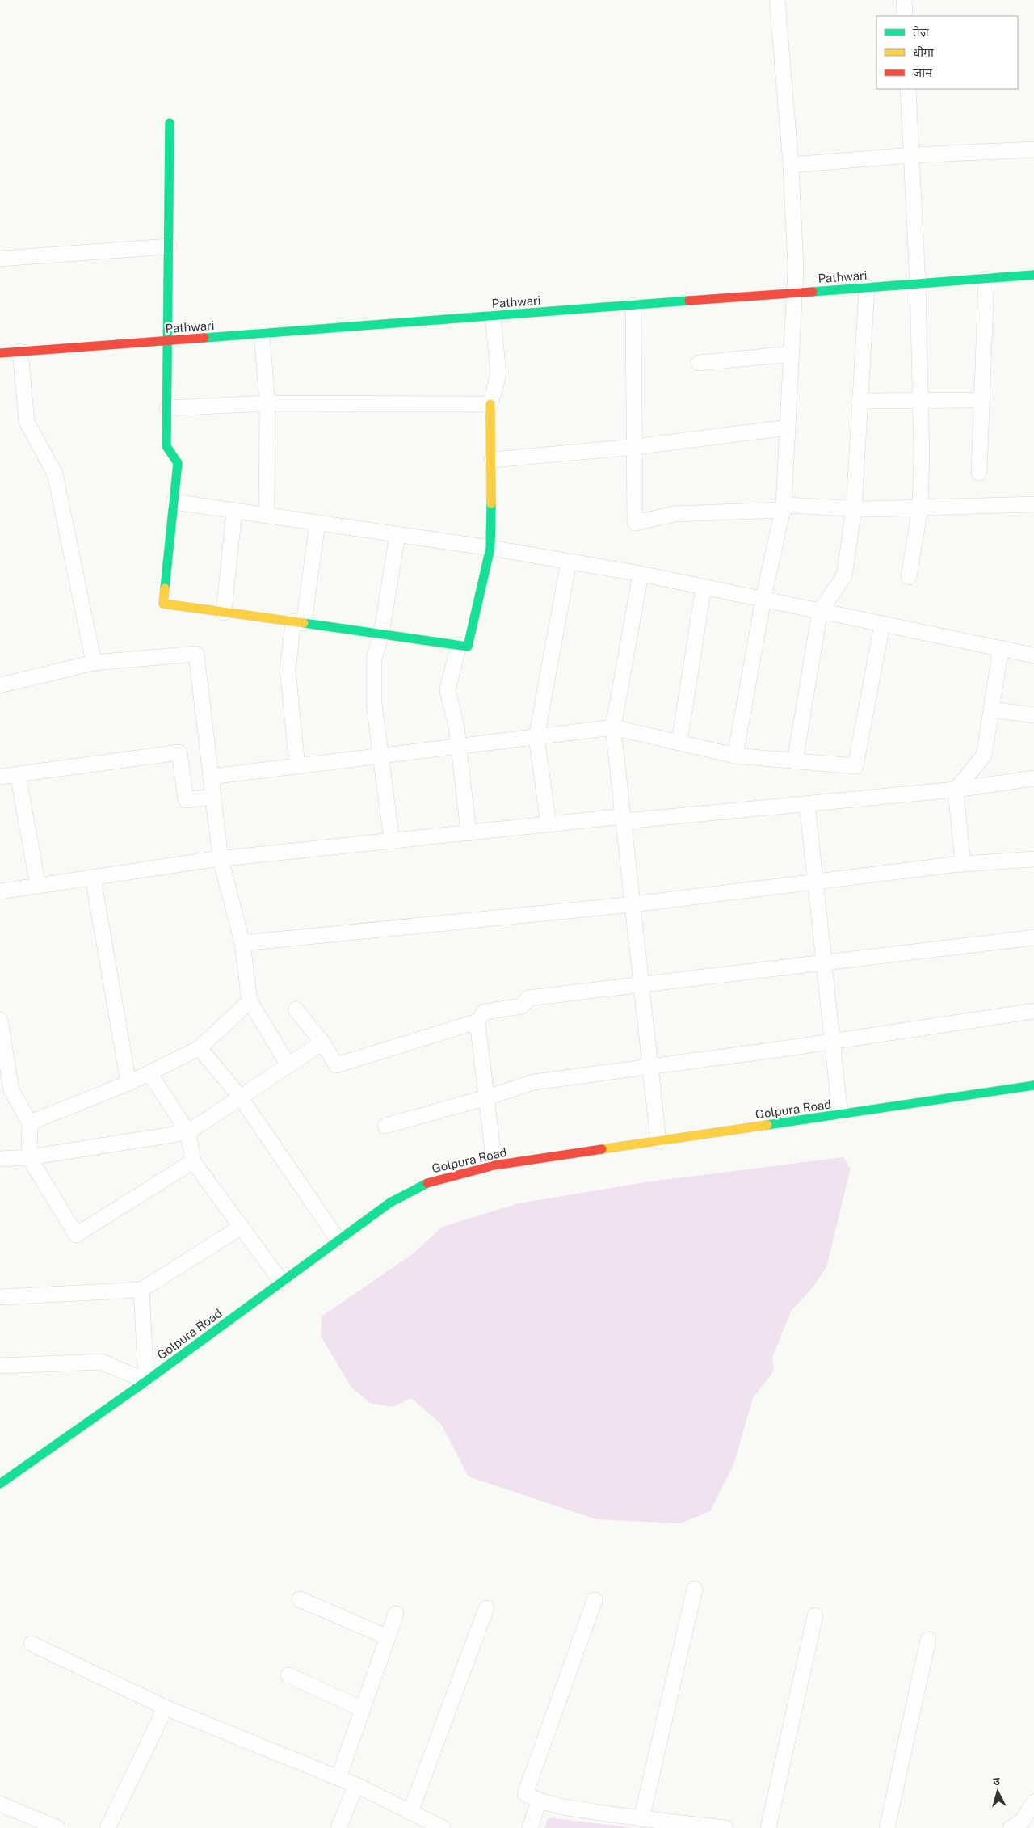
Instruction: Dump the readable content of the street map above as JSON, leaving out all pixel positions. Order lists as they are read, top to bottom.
{
  "streets": {
    "street": ["Pathwari", "Golpura Road"]
  },
  "legend": ["तेज़", "धीमा", "जाम"],
  "north": "top"
}
